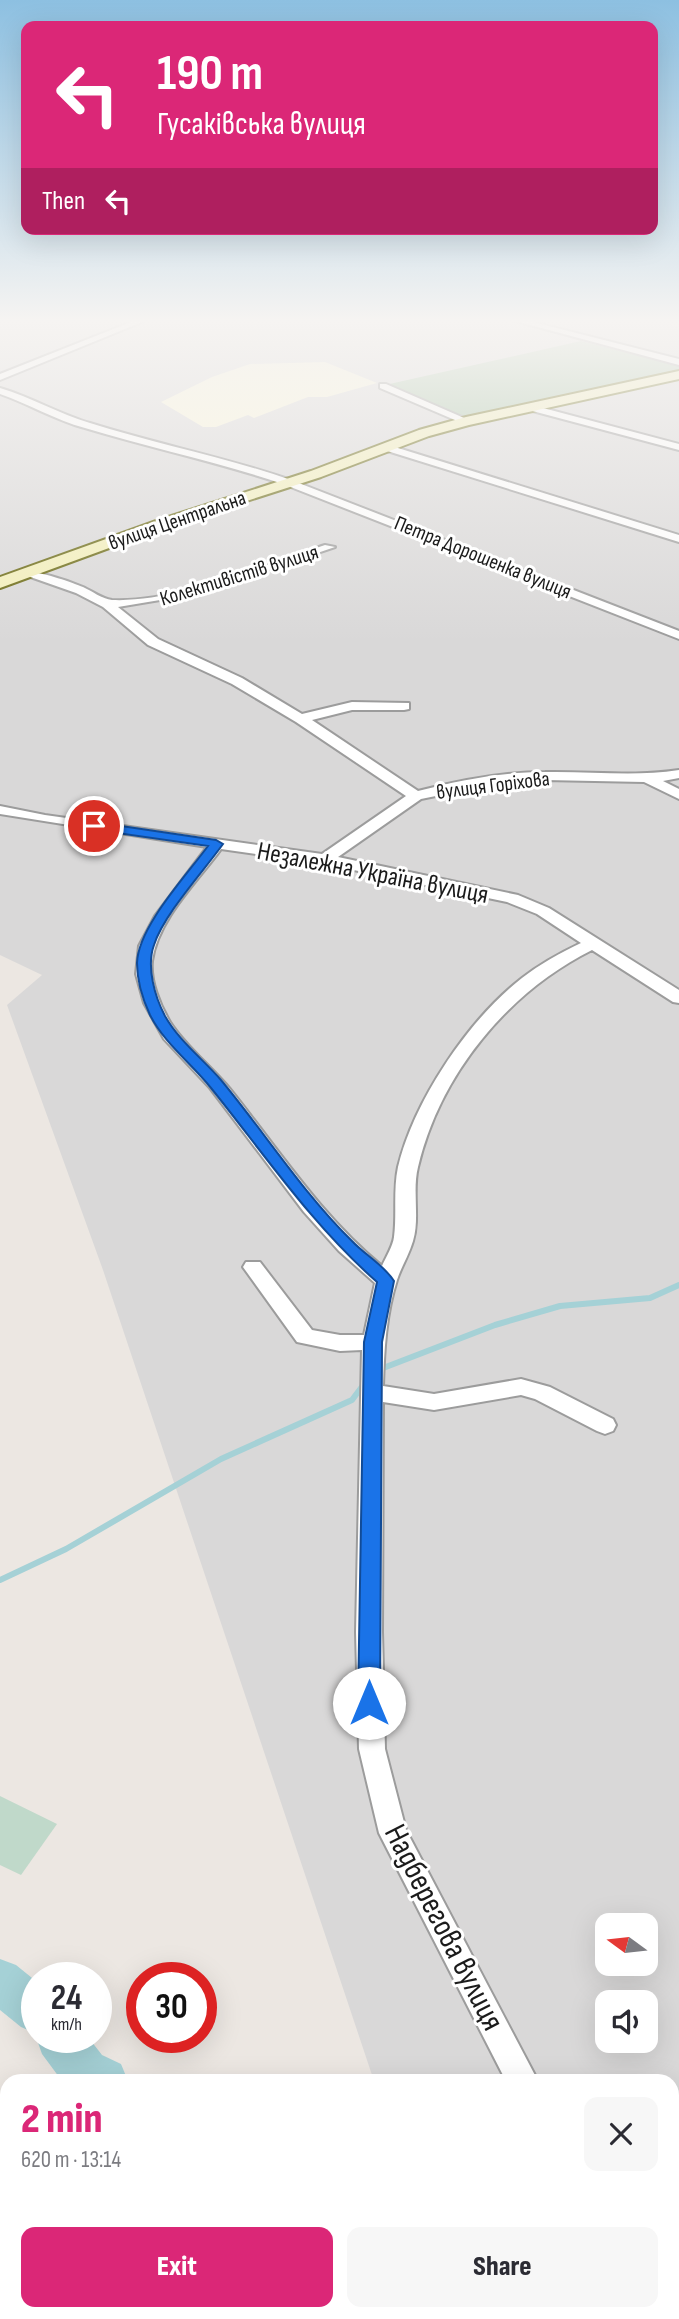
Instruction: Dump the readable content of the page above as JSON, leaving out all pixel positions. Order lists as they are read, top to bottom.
{
  "streets": {
    "street": [
      "вулиця Центральна",
      "Петра Дорошенка вулиця",
      "Колективістів вулиця",
      "вулиця Горіхова",
      "Незалежна Україна вулиця",
      "Надберегова вулиця"
    ]
  },
  "crossings": [
    ["вулиця Центральна", "Петра Дорошенка вулиця"],
    ["вулиця Центральна", "Колективістів вулиця"],
    ["Колективістів вулиця", "вулиця Горіхова"],
    ["вулиця Горіхова", "Незалежна Україна вулиця"],
    ["Незалежна Україна вулиця", "Надберегова вулиця"]
  ],
  "north": "left",
  "page": {
    "turn": ["190 m", "Гусаківська вулиця"],
    "then": "Then",
    "speed": "24 km/h",
    "limit": "30",
    "heading": ["2 min", "620 m · 13:14"],
    "buttons": ["Exit", "Share"]
  }
}
